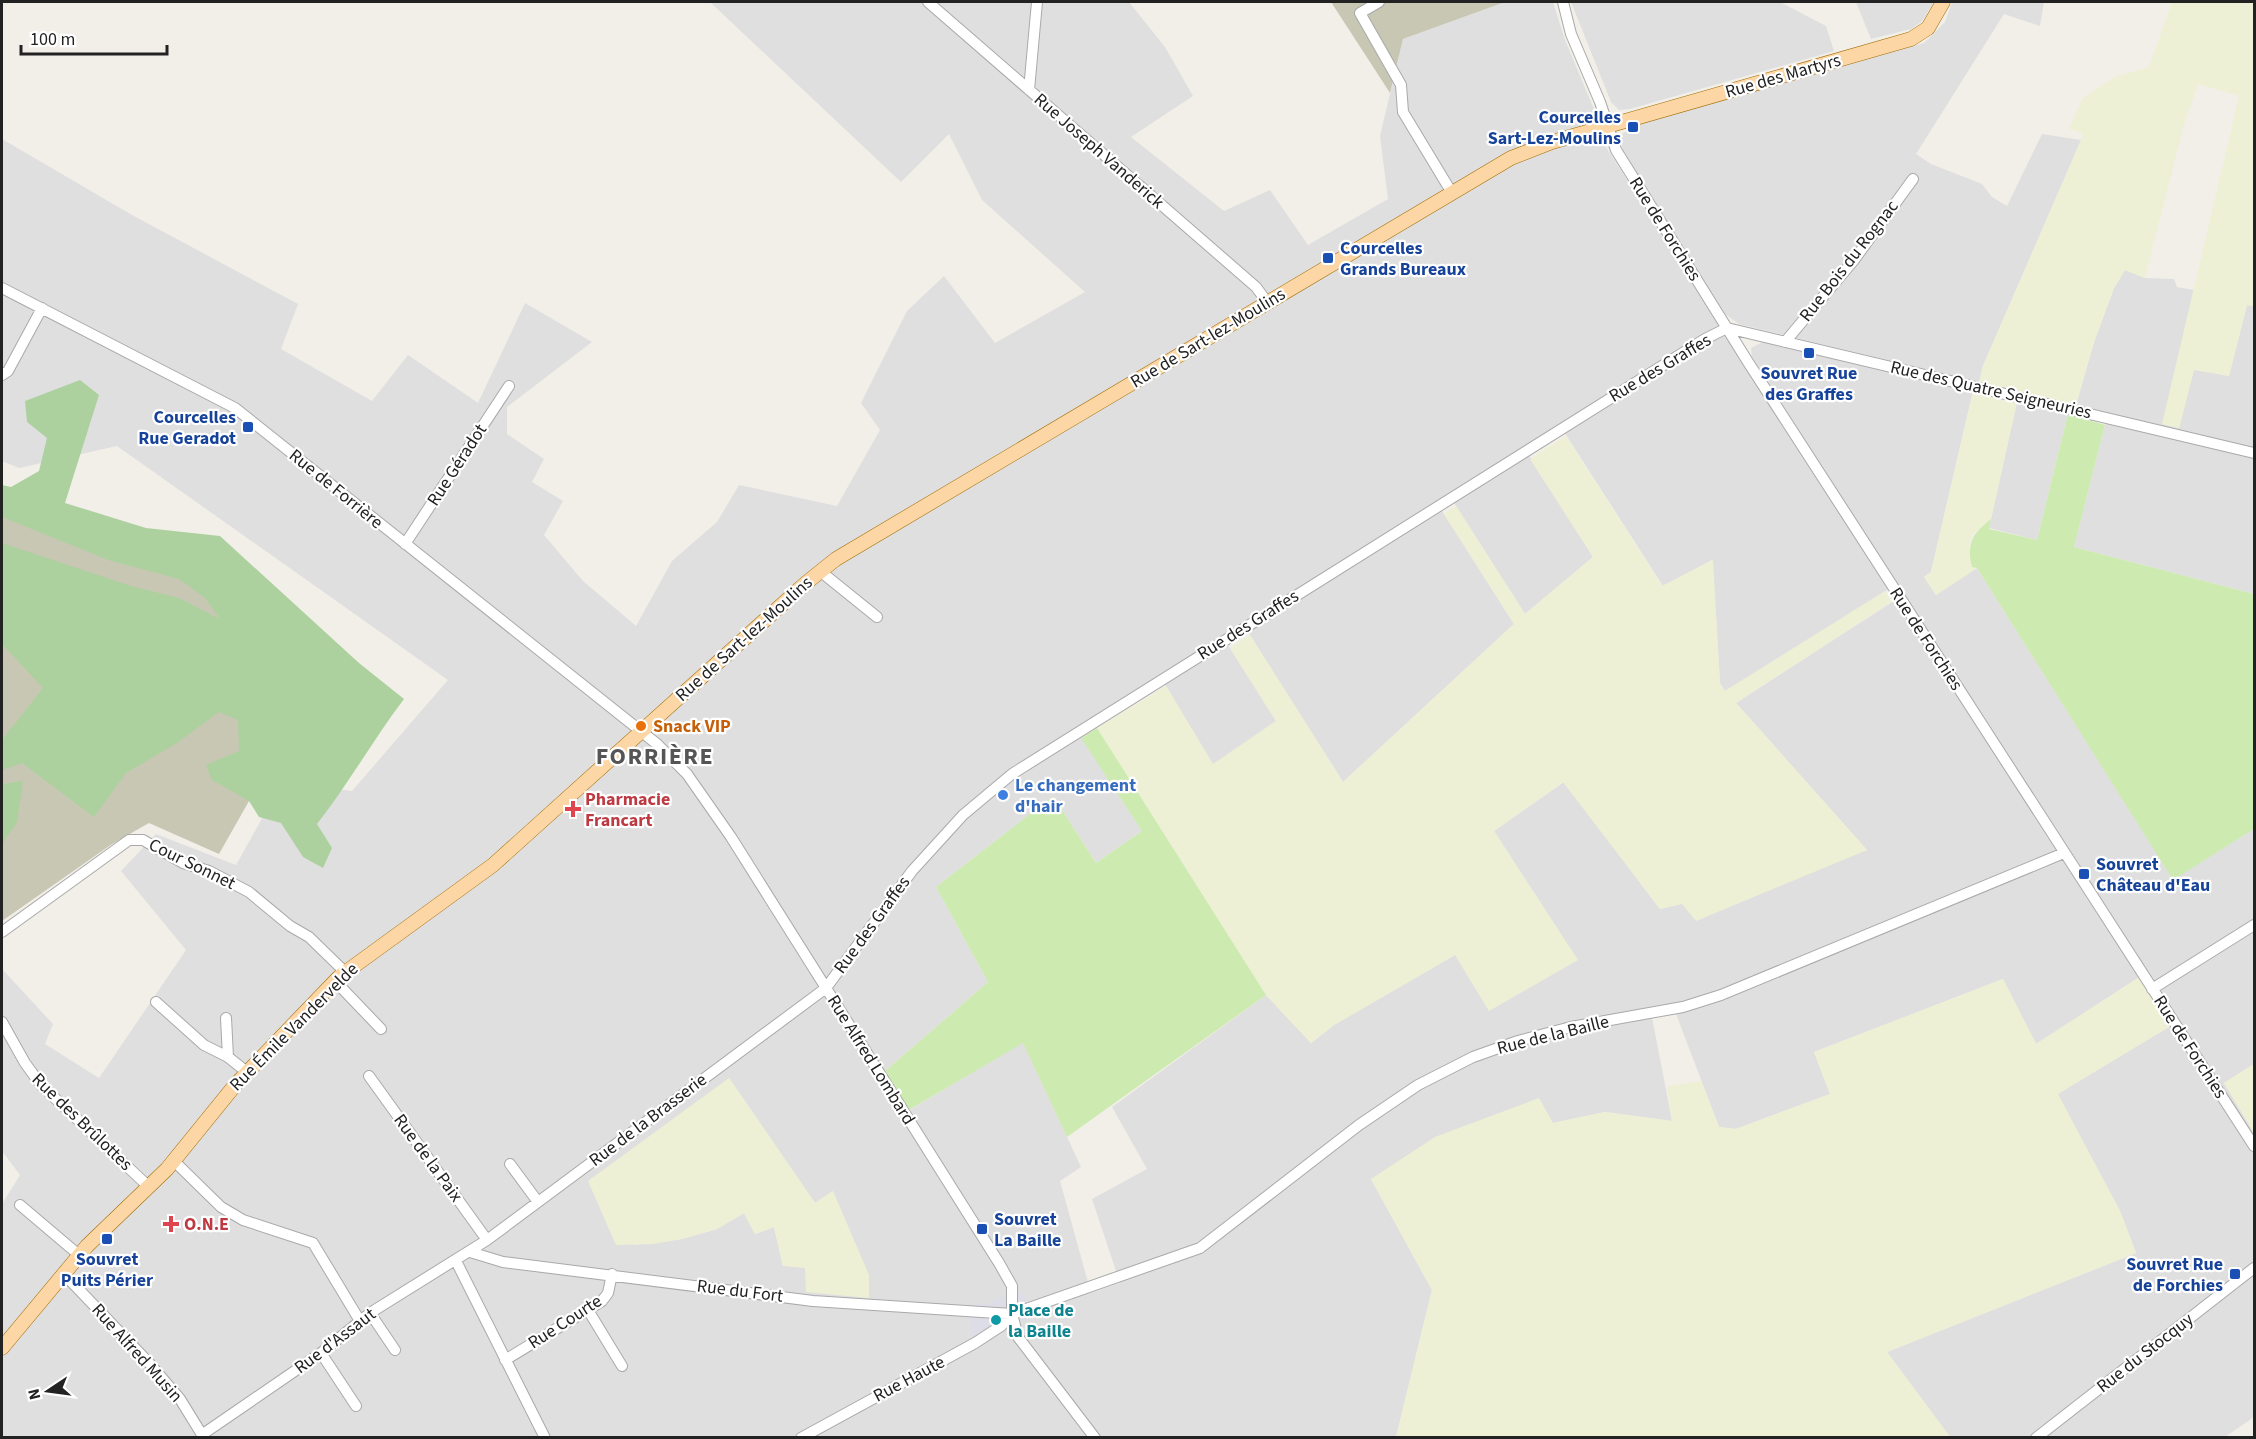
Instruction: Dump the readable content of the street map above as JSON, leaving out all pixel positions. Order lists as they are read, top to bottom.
{
  "streets": {
    "main road": ["Rue des Martyrs", "Rue de Sart-lez-Moulins", "Rue Émile Vandervelde"],
    "street": [
      "Rue Joseph Vanderick",
      "Rue de Forchies",
      "Rue Bois du Rognac",
      "Rue des Graffes",
      "Rue des Quatre Seigneuries",
      "Rue Géradot",
      "Rue de Forrière",
      "Cour Sonnet",
      "Rue de la Baille",
      "Rue Alfred Lombard",
      "Rue de la Brasserie",
      "Rue des Brûlottes",
      "Rue de la Paix",
      "Rue du Fort",
      "Rue Courte",
      "Rue d'Assaut",
      "Rue Alfred Musin",
      "Rue du Stocquy",
      "Rue Haute"
    ]
  },
  "crossings": [
    ["Rue des Martyrs", "Rue de Forchies"],
    ["Rue des Martyrs", "Rue de Sart-lez-Moulins"],
    ["Rue Joseph Vanderick", "Rue de Sart-lez-Moulins"],
    ["Rue de Forchies", "Rue de Sart-lez-Moulins"],
    ["Rue de Forchies", "Rue des Graffes"],
    ["Rue de Forchies", "Rue des Quatre Seigneuries"],
    ["Rue de Forchies", "Rue de la Baille"],
    ["Rue Bois du Rognac", "Rue des Quatre Seigneuries"],
    ["Rue de Sart-lez-Moulins", "Rue de Forrière"],
    ["Rue de Sart-lez-Moulins", "Rue Émile Vandervelde"],
    ["Rue de Sart-lez-Moulins", "Rue Alfred Lombard"],
    ["Rue des Graffes", "Rue des Quatre Seigneuries"],
    ["Rue des Graffes", "Rue Alfred Lombard"],
    ["Rue des Graffes", "Rue de la Brasserie"],
    ["Rue Géradot", "Rue de Forrière"],
    ["Rue de Forrière", "Rue Émile Vandervelde"],
    ["Rue de Forrière", "Rue Alfred Lombard"],
    ["Cour Sonnet", "Rue Émile Vandervelde"],
    ["Rue Émile Vandervelde", "Rue Alfred Lombard"],
    ["Rue Émile Vandervelde", "Rue des Brûlottes"],
    ["Rue Émile Vandervelde", "Rue Alfred Musin"],
    ["Rue de la Baille", "Rue Alfred Lombard"],
    ["Rue de la Baille", "Rue du Fort"],
    ["Rue de la Baille", "Rue Haute"],
    ["Rue Alfred Lombard", "Rue de la Brasserie"],
    ["Rue Alfred Lombard", "Rue du Fort"],
    ["Rue Alfred Lombard", "Rue Haute"],
    ["Rue de la Brasserie", "Rue de la Paix"],
    ["Rue de la Brasserie", "Rue du Fort"],
    ["Rue de la Brasserie", "Rue d'Assaut"],
    ["Rue du Fort", "Rue Courte"],
    ["Rue du Fort", "Rue d'Assaut"],
    ["Rue du Fort", "Rue Haute"],
    ["Rue d'Assaut", "Rue Alfred Musin"]
  ],
  "districts": ["FORRIÈRE"],
  "places": {
    "transit": [
      "Courcelles Sart-Lez-Moulins",
      "Courcelles Grands Bureaux",
      "Souvret Rue des Graffes",
      "Courcelles Rue Geradot",
      "Souvret Château d'Eau",
      "Souvret La Baille",
      "Souvret Puits Périer",
      "Souvret Rue de Forchies"
    ],
    "other": ["Snack VIP", "Le changement d'hair", "Place de la Baille"],
    "health": ["Pharmacie Francart", "O.N.E"]
  },
  "scale_bar": "100 m",
  "north": "left"
}
